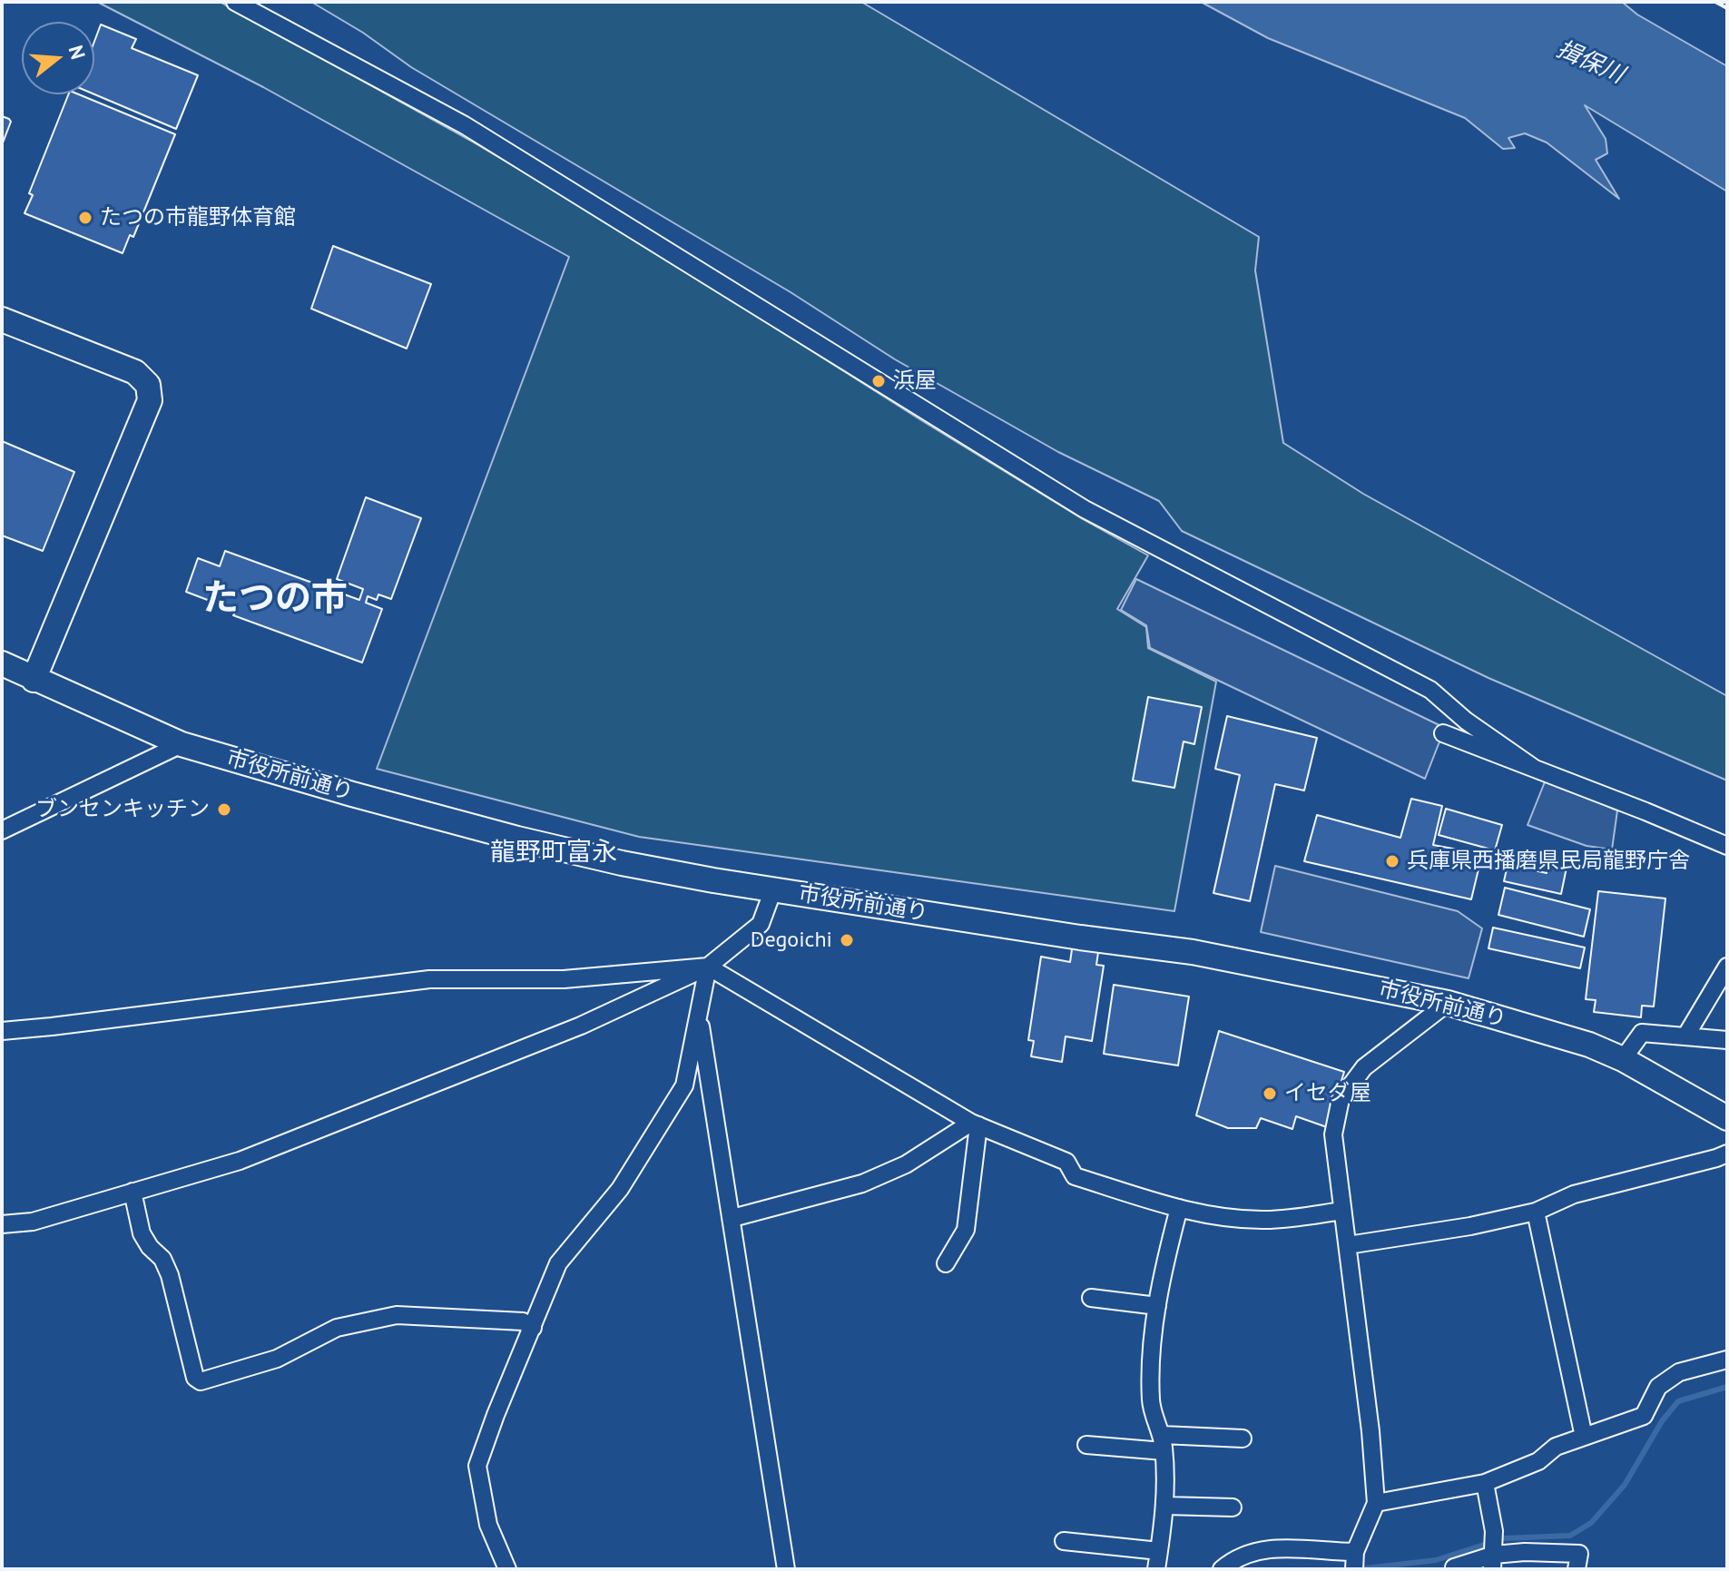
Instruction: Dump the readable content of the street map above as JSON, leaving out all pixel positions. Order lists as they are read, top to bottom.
{
  "streets": {
    "street": ["市役所前通り"]
  },
  "districts": ["たつの市", "龍野町富永"],
  "water": ["揖保川"],
  "places": [
    "たつの市龍野体育館",
    "浜屋",
    "ブンセンキッチン",
    "兵庫県西播磨県民局龍野庁舎",
    "Degoichi",
    "イセダ屋"
  ],
  "north": "right"
}
